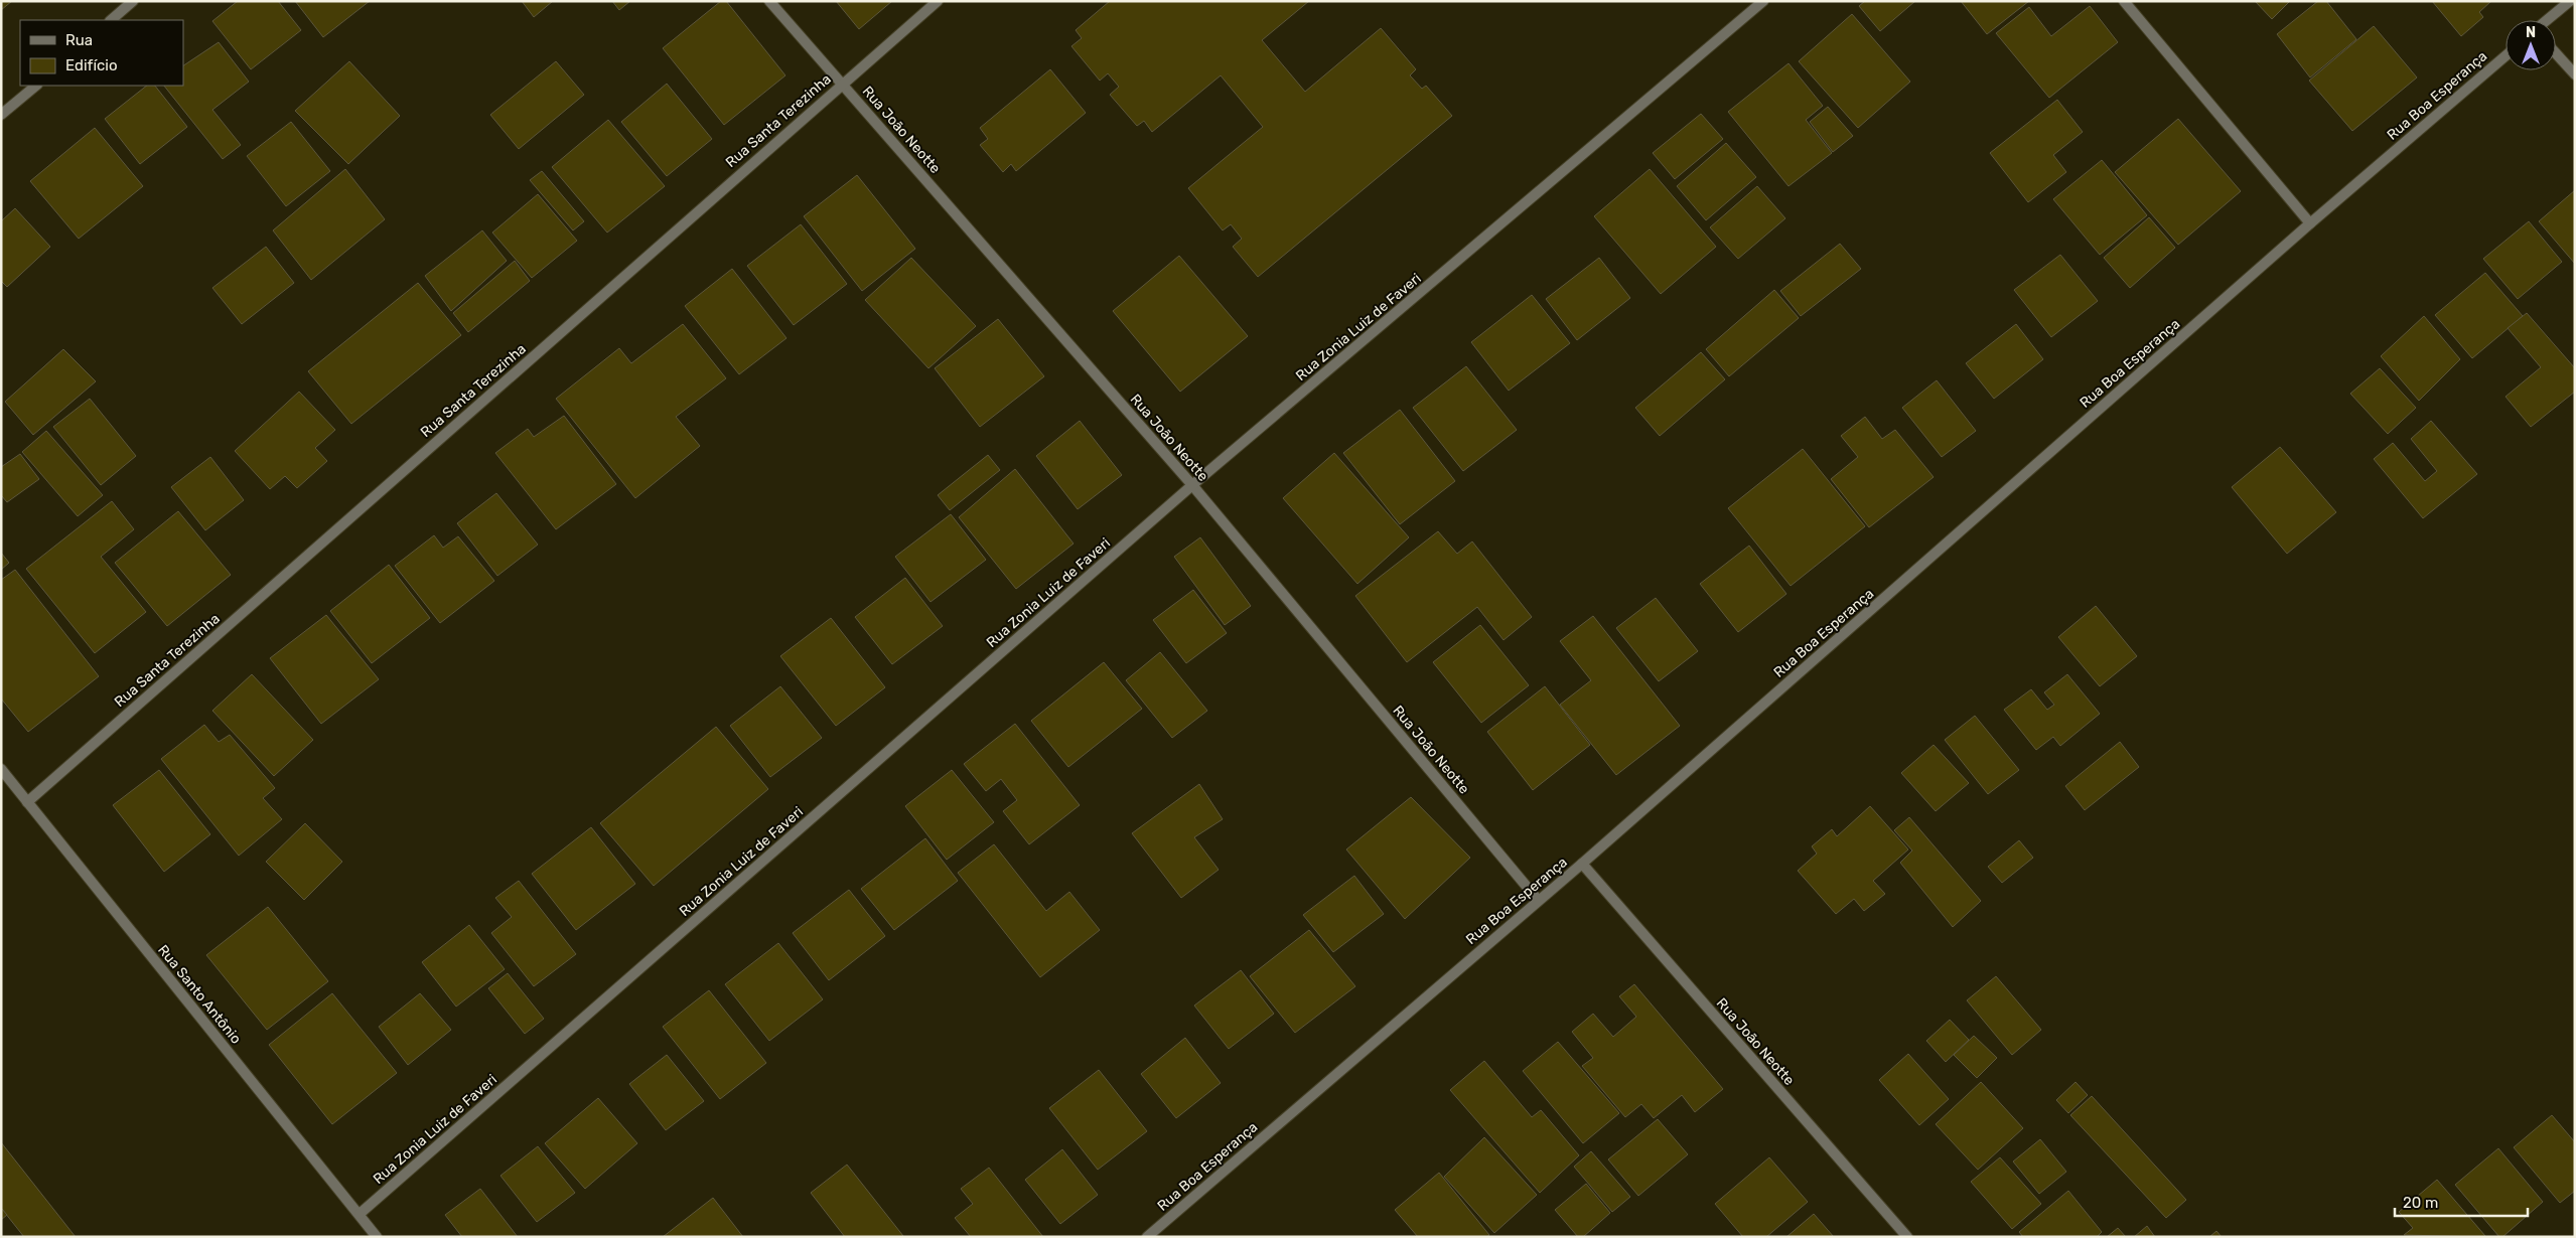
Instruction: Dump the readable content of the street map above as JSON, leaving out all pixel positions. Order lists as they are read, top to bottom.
{
  "streets": {
    "street": [
      "Rua Boa Esperança",
      "Rua Santa Terezinha",
      "Rua João Neotte",
      "Rua Zonia Luiz de Faveri",
      "Rua Santo Antônio"
    ]
  },
  "crossings": [
    ["Rua Boa Esperança", "Rua João Neotte"],
    ["Rua Santa Terezinha", "Rua João Neotte"],
    ["Rua Santa Terezinha", "Rua Santo Antônio"],
    ["Rua João Neotte", "Rua Zonia Luiz de Faveri"],
    ["Rua Zonia Luiz de Faveri", "Rua Santo Antônio"]
  ],
  "legend": ["Rua", "Edifício"],
  "scale_bar": "20 m",
  "north": "top"
}
